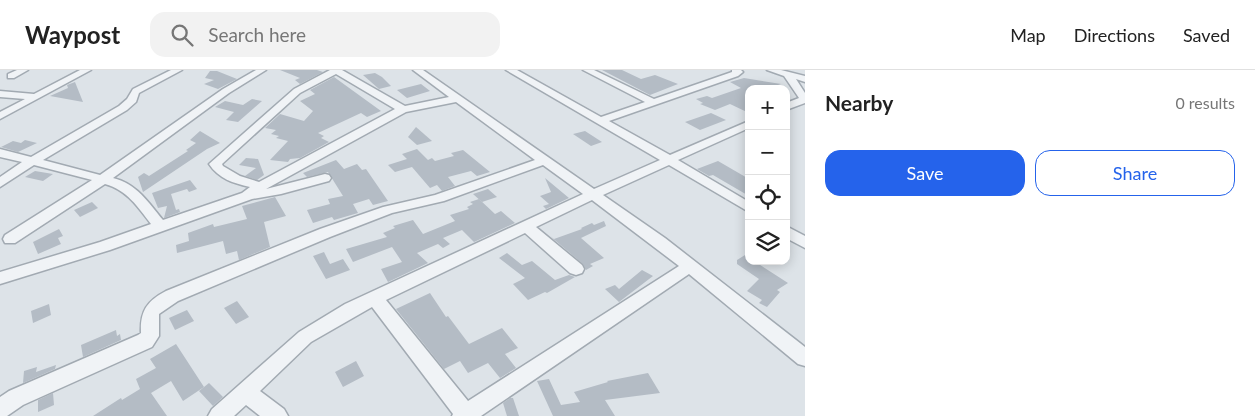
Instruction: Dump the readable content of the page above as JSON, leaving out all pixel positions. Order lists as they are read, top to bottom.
{
  "page": {
    "header": "Waypost",
    "search": "Search here",
    "nav": ["Map", "Directions", "Saved"],
    "heading": ["Nearby", "0 results"],
    "map_buttons": ["+", "−"],
    "buttons": ["Save", "Share"]
  }
}
